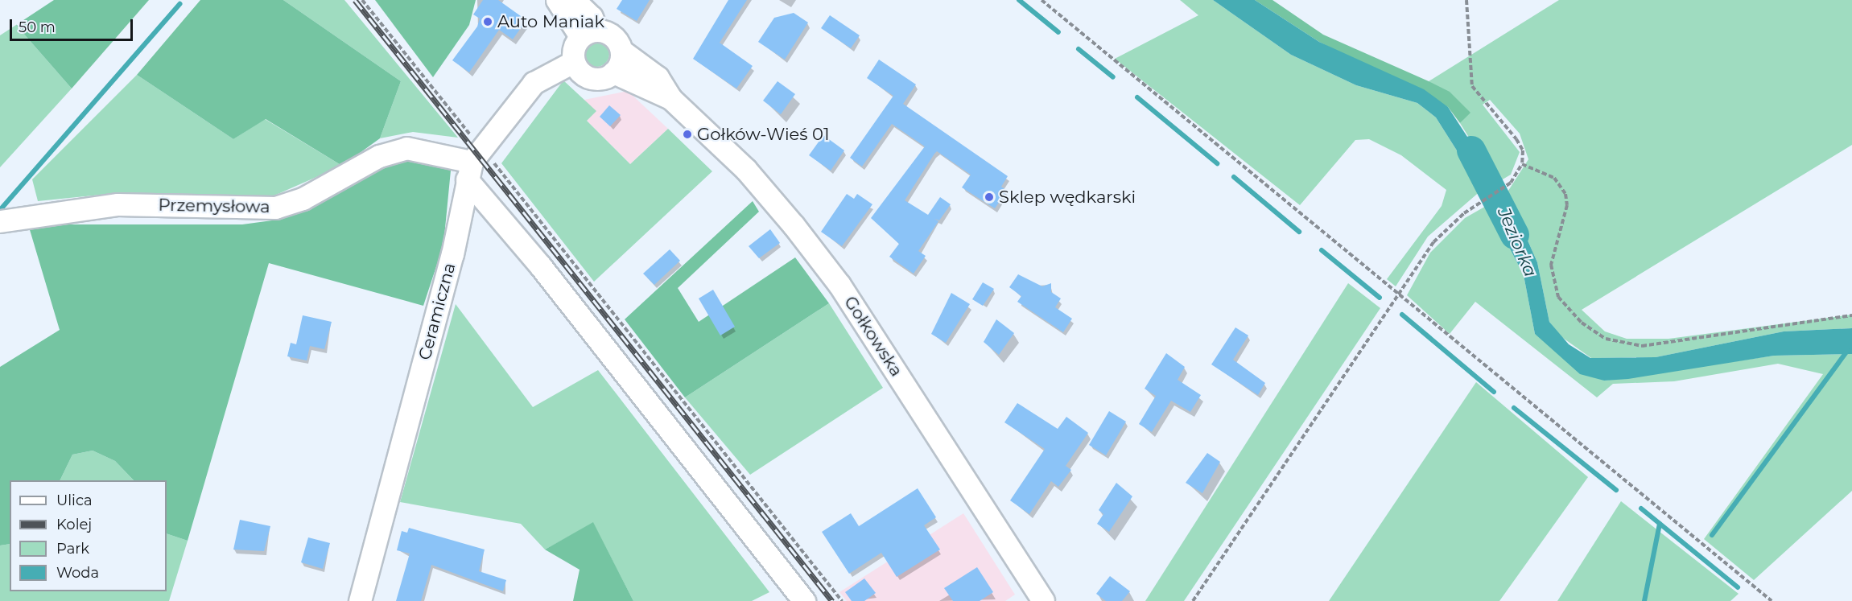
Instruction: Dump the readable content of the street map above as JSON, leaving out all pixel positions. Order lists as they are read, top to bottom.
{
  "streets": {
    "street": ["Przemysłowa", "Ceramiczna", "Gołkowska"]
  },
  "crossings": [
    ["Przemysłowa", "Ceramiczna"],
    ["Ceramiczna", "Gołkowska"]
  ],
  "water": ["Jeziorka"],
  "places": ["Auto Maniak", "Gołków-Wieś 01", "Sklep wędkarski"],
  "legend": [
    "Ulica",
    "Kolej",
    "Park",
    "Woda"
  ],
  "scale_bar": "50 m"
}
